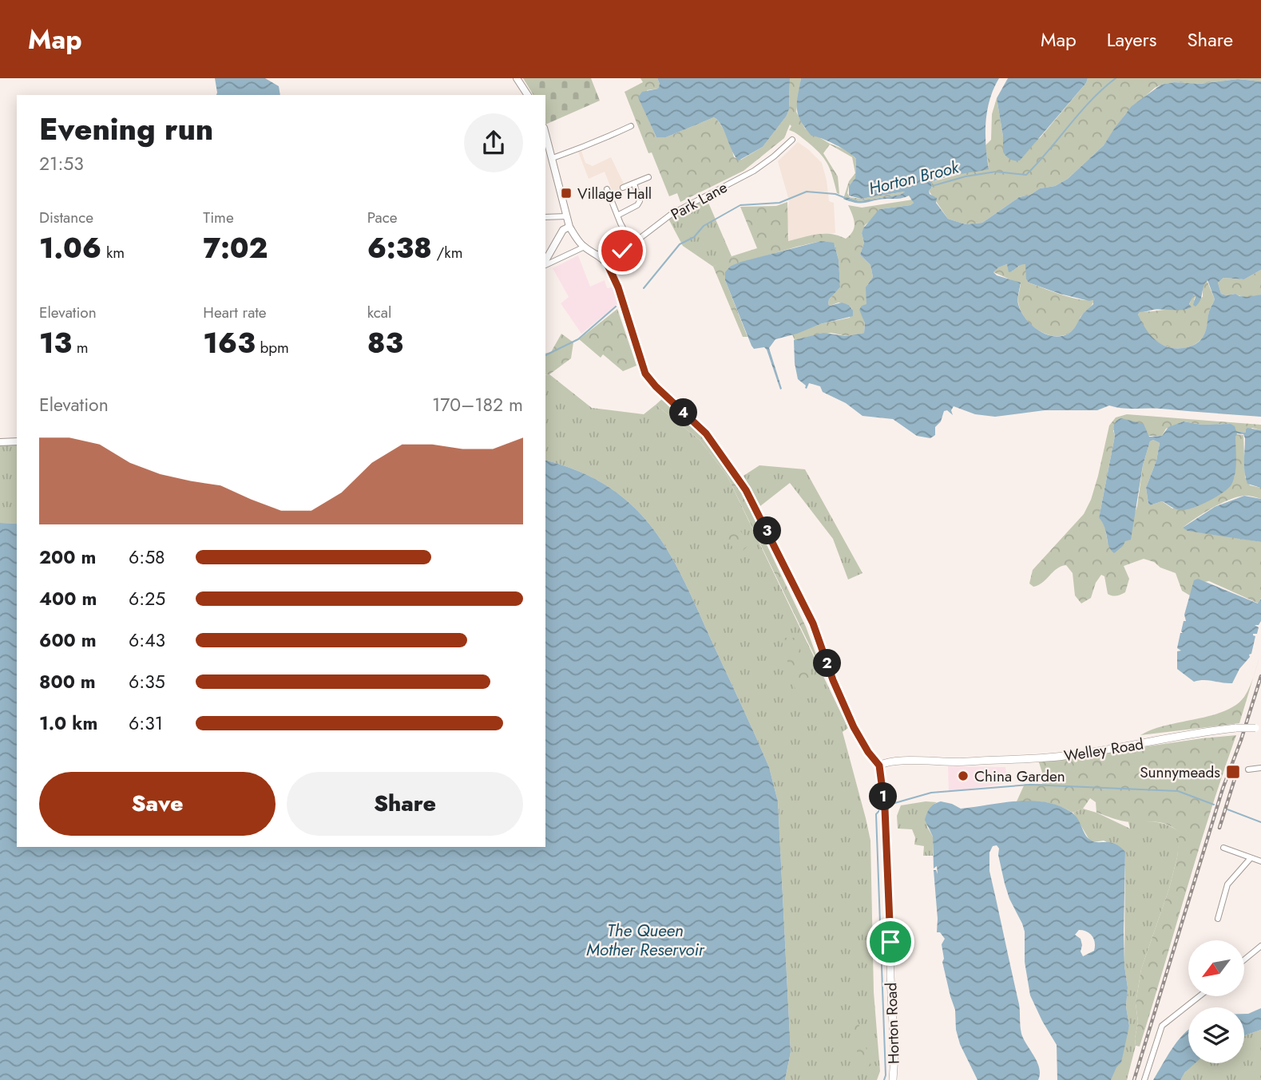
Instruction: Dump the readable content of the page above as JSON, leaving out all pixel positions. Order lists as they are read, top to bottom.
{
  "streets": {
    "main road": ["Welley Road", "Horton Road"],
    "street": ["Park Lane"]
  },
  "crossings": [
    ["Welley Road", "Horton Road"]
  ],
  "water": ["Horton Brook", "The Queen Mother Reservoir"],
  "places": {
    "transit": ["Village Hall", "Sunnymeads"],
    "other": ["China Garden"]
  },
  "north": "bottom left",
  "page": {
    "header": "Map",
    "nav": ["Map", "Layers", "Share"],
    "heading": ["Evening run", "21:53"],
    "stats": [
      ["Distance", "1.06 km"],
      ["Time", "7:02"],
      ["Pace", "6:38 /km"],
      ["Elevation", "13 m"],
      ["Heart rate", "163 bpm"],
      ["kcal", "83"]
    ],
    "chart": ["Elevation", "170–182 m"],
    "pins": [
      "4",
      "3",
      "2",
      "1"
    ],
    "list": [
      {
        "name": "200 m",
        "note": "6:58"
      },
      {
        "name": "400 m",
        "note": "6:25"
      },
      {
        "name": "600 m",
        "note": "6:43"
      },
      {
        "name": "800 m",
        "note": "6:35"
      },
      {
        "name": "1.0 km",
        "note": "6:31"
      }
    ],
    "buttons": ["Save", "Share"]
  }
}
